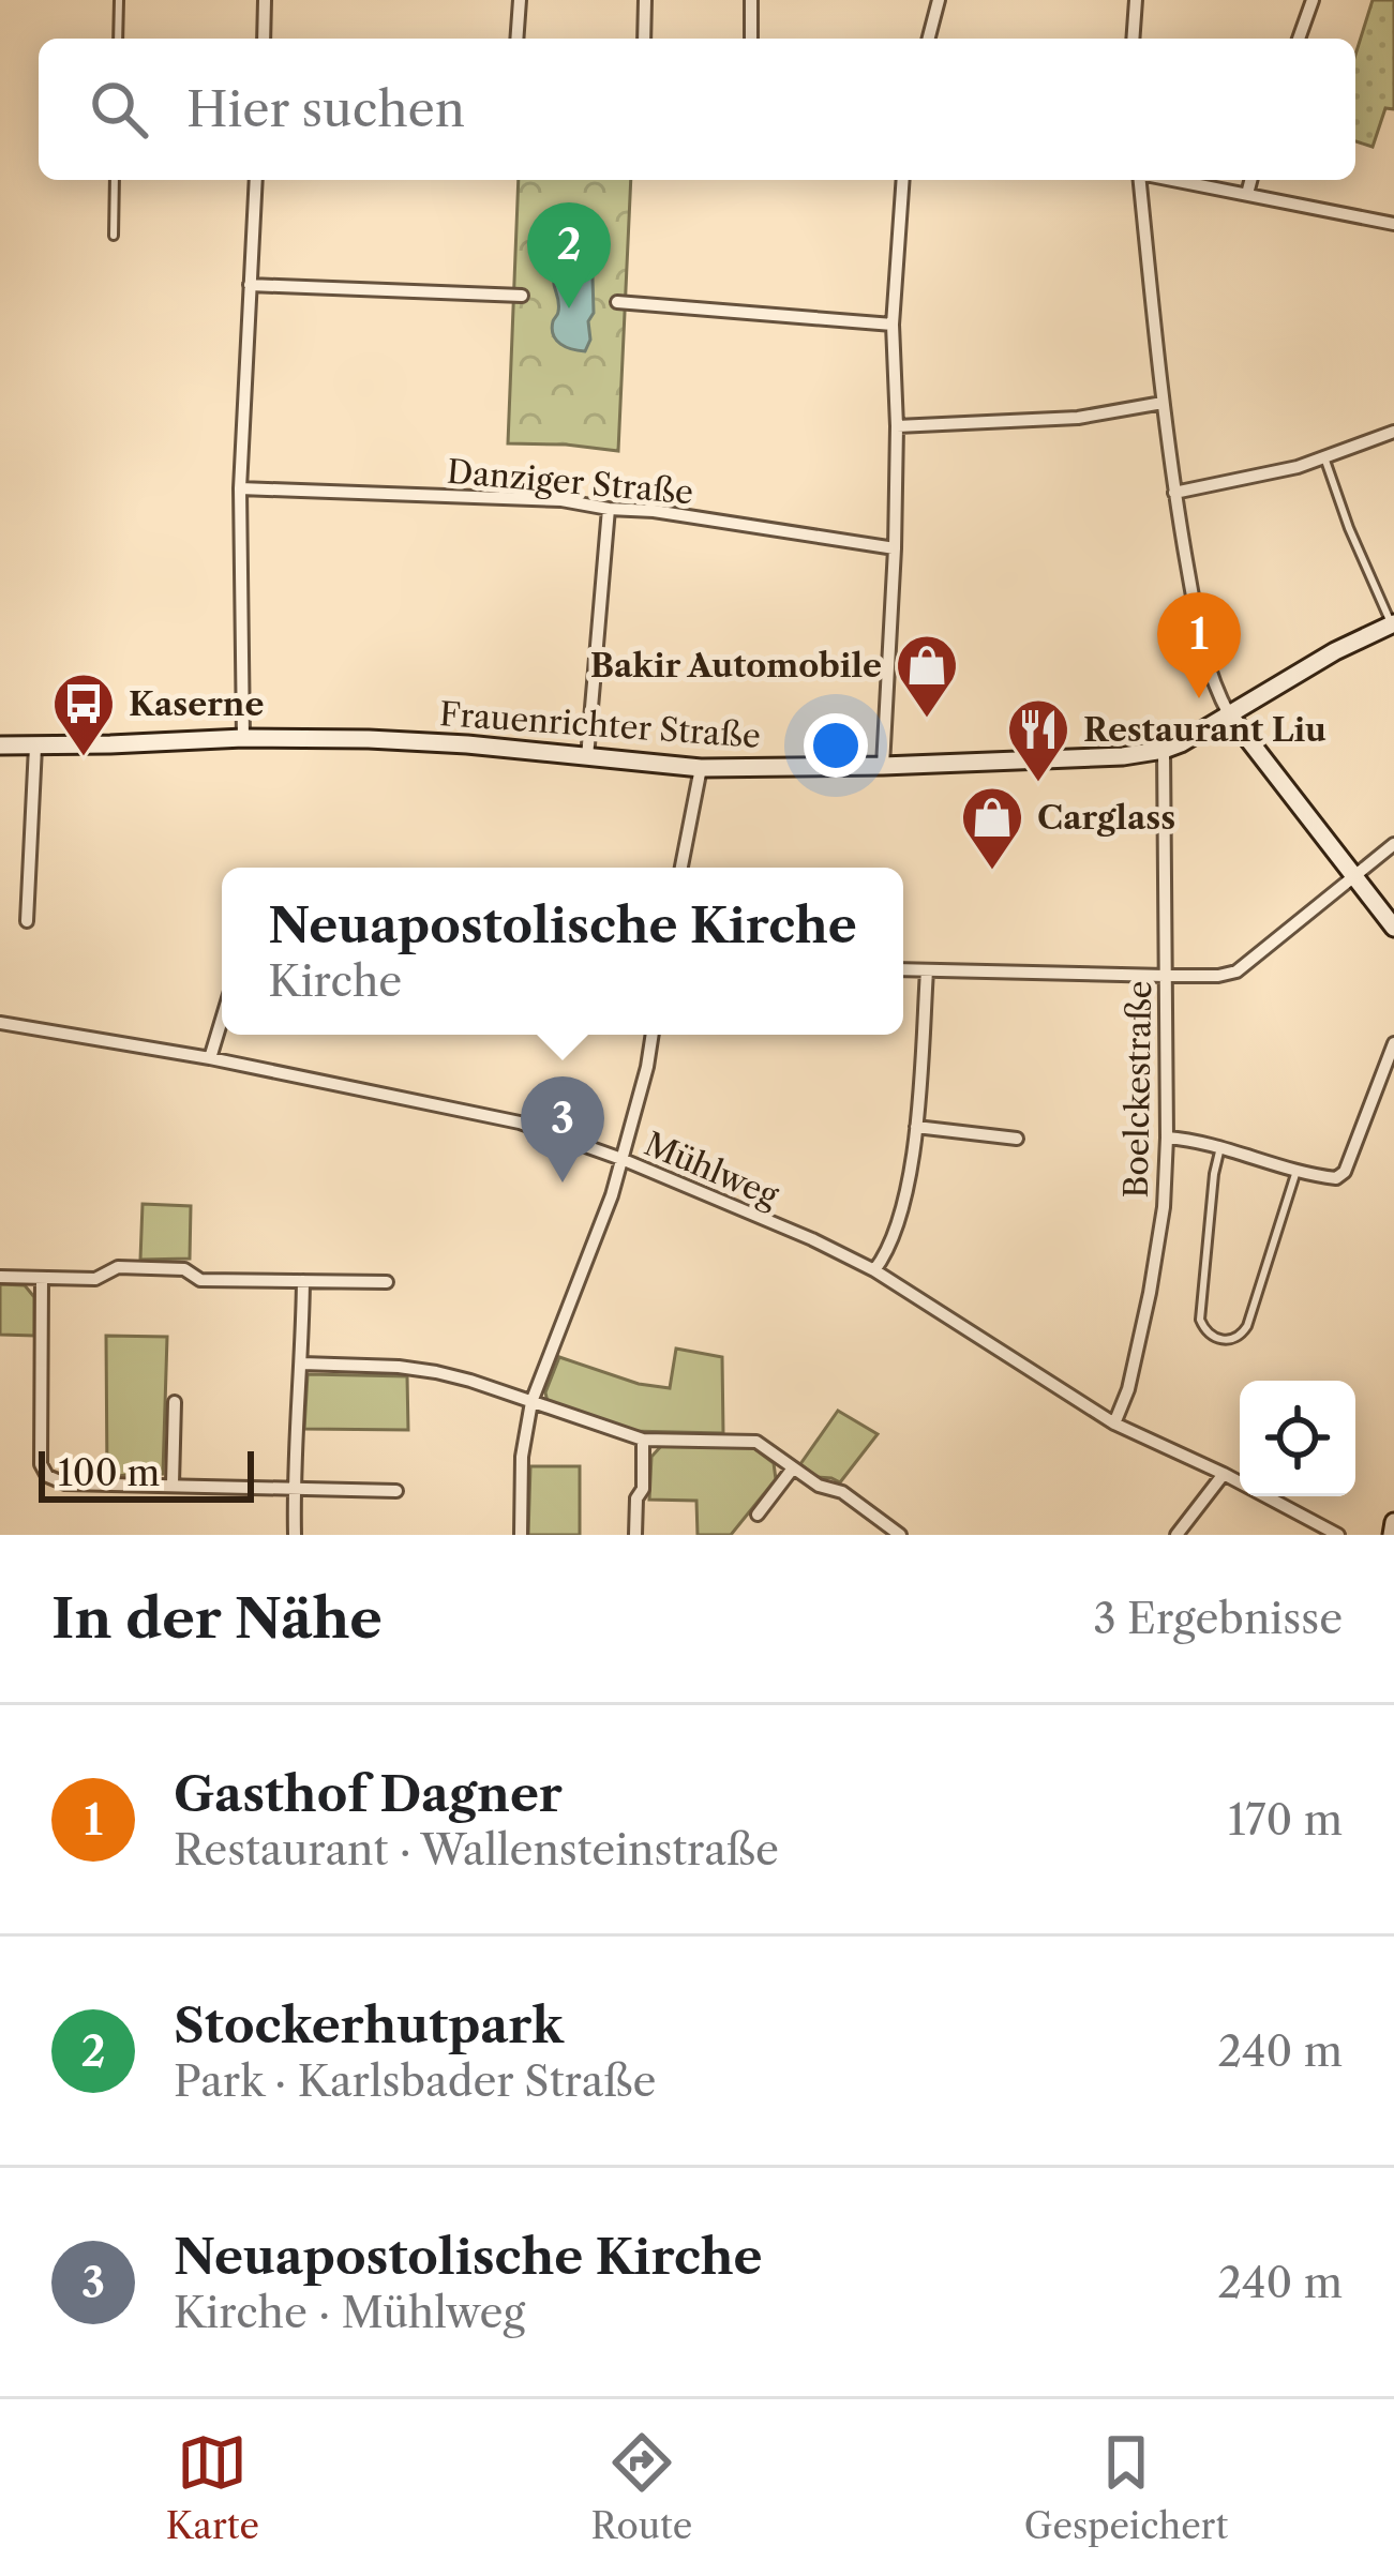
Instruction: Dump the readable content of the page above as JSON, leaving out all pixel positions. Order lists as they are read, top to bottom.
{
  "streets": {
    "main road": ["Frauenrichter Straße"],
    "street": ["Danziger Straße", "Boelckestraße", "Mühlweg"]
  },
  "crossings": [
    ["Frauenrichter Straße", "Boelckestraße"],
    ["Boelckestraße", "Mühlweg"]
  ],
  "places": {
    "shop": ["Bakir Automobile", "Carglass"],
    "bus stop": ["Kaserne"],
    "restaurant": ["Restaurant Liu"]
  },
  "scale_bar": "100 m",
  "page": {
    "search": "Hier suchen",
    "pins": ["2", "1", "3"],
    "popup": ["Neuapostolische Kirche", "Kirche"],
    "scale": "100 m",
    "heading": ["In der Nähe", "3 Ergebnisse"],
    "list": [
      {
        "mark": "1",
        "name": "Gasthof Dagner",
        "note": "Restaurant · Wallensteinstraße",
        "value": "170 m"
      },
      {
        "mark": "2",
        "name": "Stockerhutpark",
        "note": "Park · Karlsbader Straße",
        "value": "240 m"
      },
      {
        "mark": "3",
        "name": "Neuapostolische Kirche",
        "note": "Kirche · Mühlweg",
        "value": "240 m"
      }
    ],
    "nav": ["Karte", "Route", "Gespeichert"]
  }
}
